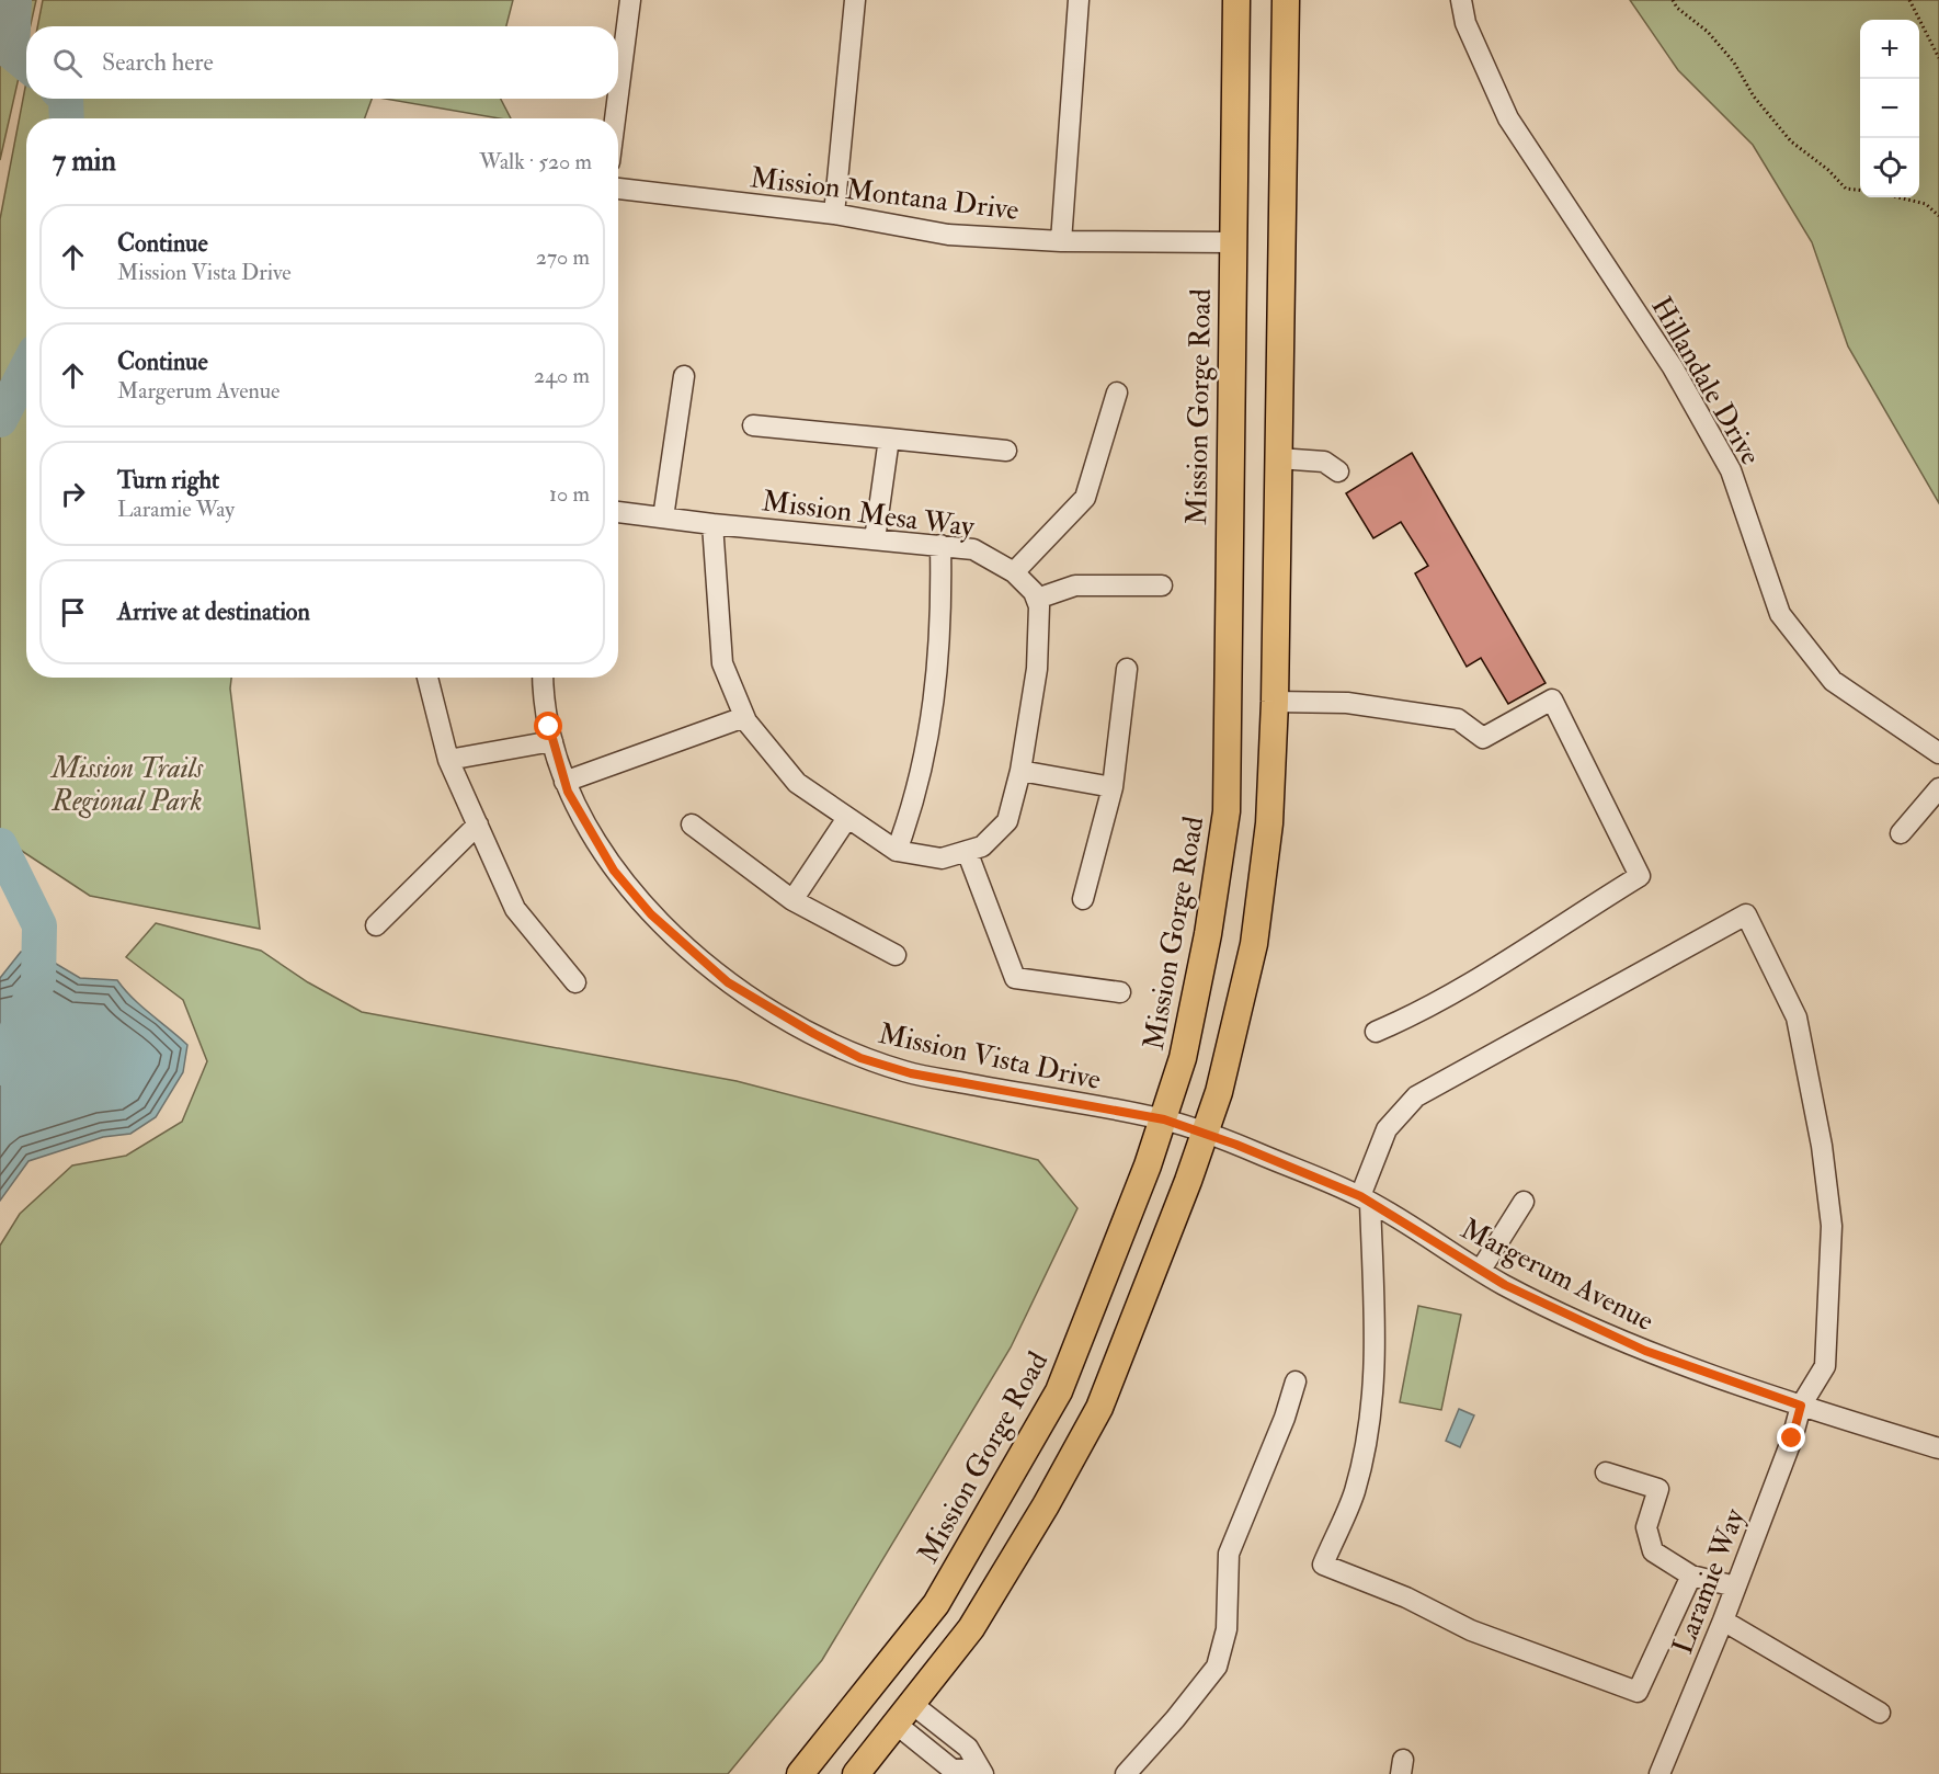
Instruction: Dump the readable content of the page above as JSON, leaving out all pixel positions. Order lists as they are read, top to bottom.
{
  "streets": {
    "main road": ["Mission Gorge Road"],
    "street": [
      "Mission Montana Drive",
      "Hillandale Drive",
      "Mission Mesa Way",
      "Mission Vista Drive",
      "Margerum Avenue",
      "Laramie Way"
    ]
  },
  "crossings": [
    ["Mission Montana Drive", "Mission Gorge Road"],
    ["Mission Gorge Road", "Mission Vista Drive"],
    ["Mission Gorge Road", "Margerum Avenue"],
    ["Mission Vista Drive", "Margerum Avenue"],
    ["Margerum Avenue", "Laramie Way"]
  ],
  "parks": ["Mission Trails Regional Park"],
  "page": {
    "map_buttons": ["+", "−"],
    "search": "Search here",
    "heading": ["7 min", "Walk · 520 m"],
    "list": [
      ["Continue", "Mission Vista Drive", "270 m"],
      ["Continue", "Margerum Avenue", "240 m"],
      ["Turn right", "Laramie Way", "10 m"],
      "Arrive at destination"
    ]
  }
}
